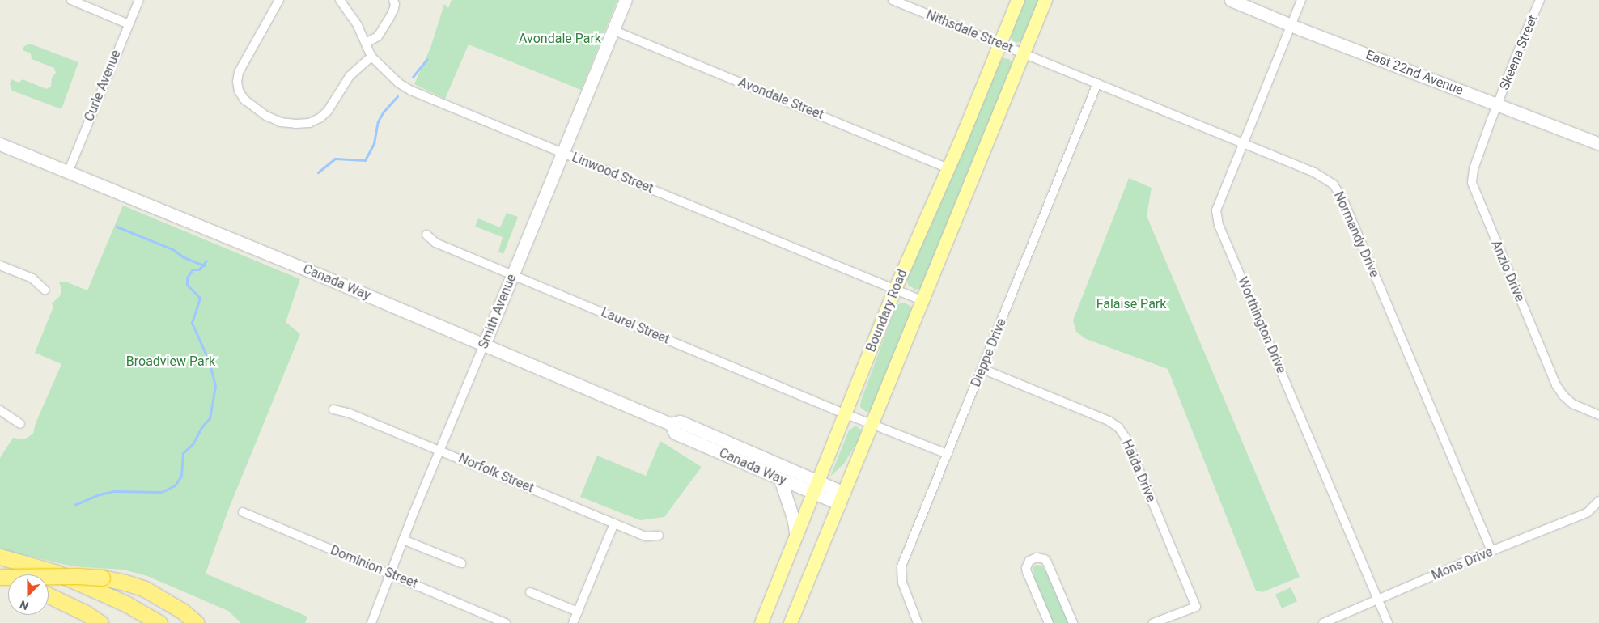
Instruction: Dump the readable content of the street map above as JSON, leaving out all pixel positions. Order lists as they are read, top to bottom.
{
  "streets": {
    "main road": [
      "East 22nd Avenue",
      "Canada Way",
      "Boundary Road",
      "Smith Avenue"
    ],
    "street": [
      "Nithsdale Street",
      "Skeena Street",
      "Curle Avenue",
      "Avondale Street",
      "Linwood Street",
      "Normandy Drive",
      "Anzio Drive",
      "Worthington Drive",
      "Laurel Street",
      "Dieppe Drive",
      "Haida Drive",
      "Norfolk Street",
      "Mons Drive",
      "Dominion Street"
    ]
  },
  "crossings": [
    ["Nithsdale Street", "Normandy Drive"],
    ["Nithsdale Street", "Boundary Road"],
    ["Skeena Street", "East 22nd Avenue"],
    ["Skeena Street", "Anzio Drive"],
    ["East 22nd Avenue", "Anzio Drive"],
    ["East 22nd Avenue", "Worthington Drive"],
    ["Curle Avenue", "Canada Way"],
    ["Avondale Street", "Boundary Road"],
    ["Avondale Street", "Smith Avenue"],
    ["Linwood Street", "Boundary Road"],
    ["Linwood Street", "Smith Avenue"],
    ["Normandy Drive", "Worthington Drive"],
    ["Normandy Drive", "Dieppe Drive"],
    ["Normandy Drive", "Mons Drive"],
    ["Canada Way", "Boundary Road"],
    ["Canada Way", "Smith Avenue"],
    ["Boundary Road", "Laurel Street"],
    ["Smith Avenue", "Laurel Street"],
    ["Smith Avenue", "Norfolk Street"],
    ["Smith Avenue", "Dominion Street"],
    ["Worthington Drive", "Mons Drive"],
    ["Laurel Street", "Dieppe Drive"],
    ["Dieppe Drive", "Haida Drive"]
  ],
  "parks": ["Avondale Park", "Falaise Park", "Broadview Park"],
  "north": "bottom"
}
